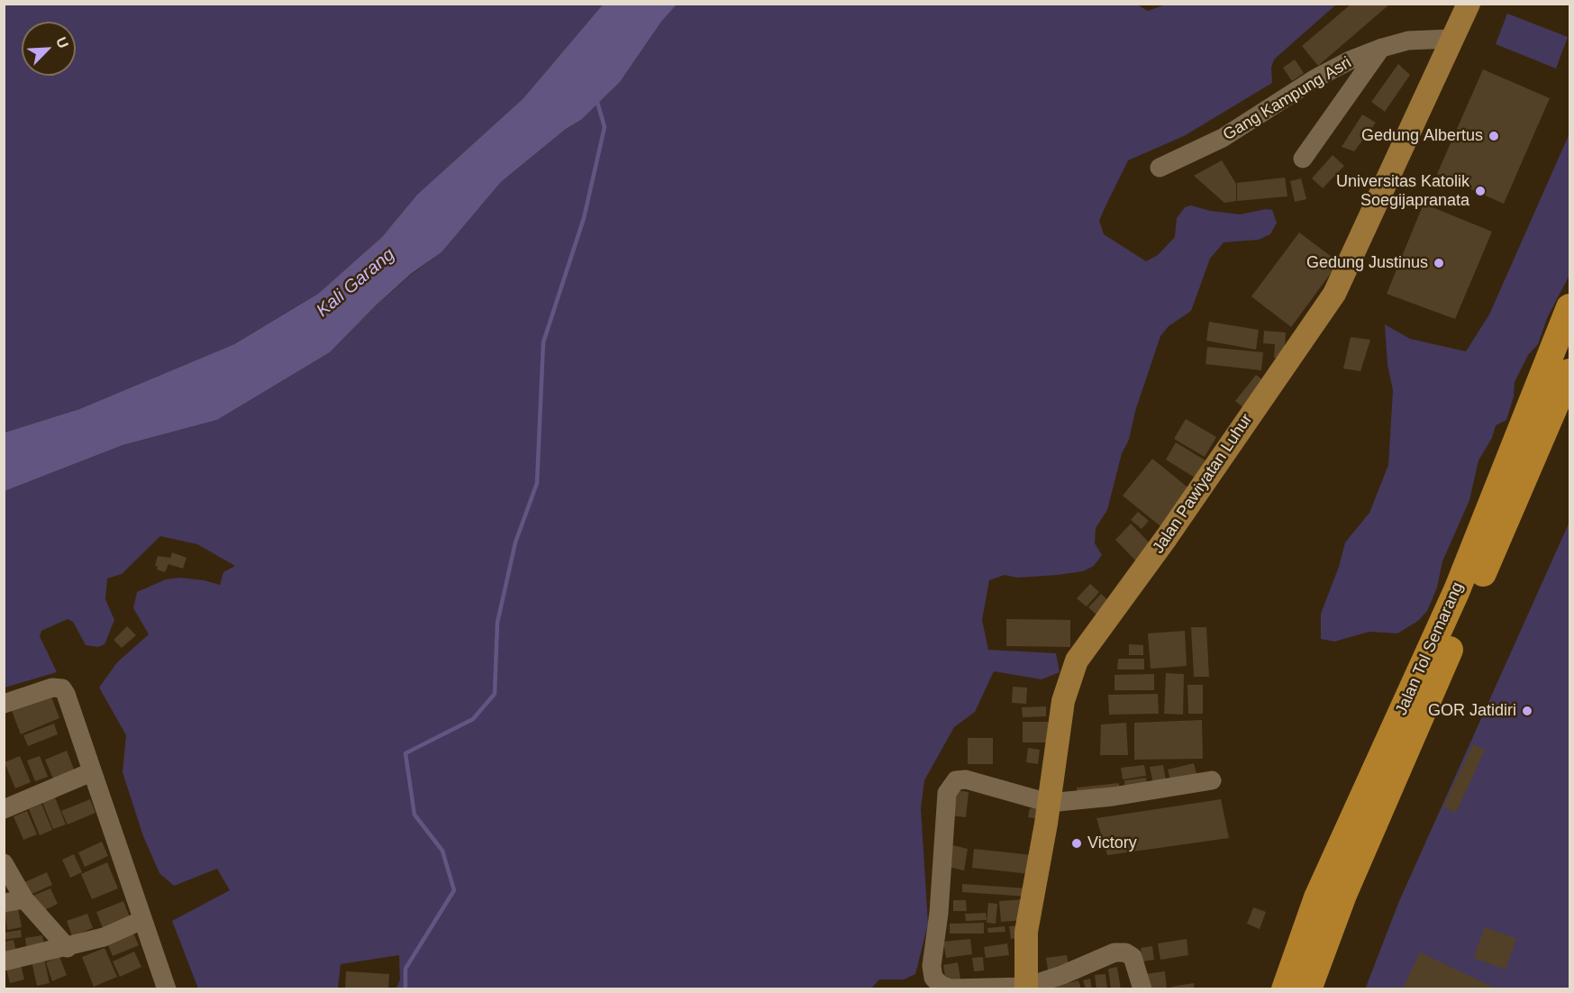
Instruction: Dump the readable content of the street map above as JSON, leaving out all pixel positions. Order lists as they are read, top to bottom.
{
  "streets": {
    "highway": ["Jalan Tol Semarang"],
    "main road": ["Jalan Pawiyatan Luhur"],
    "street": ["Gang Kampung Asri"]
  },
  "crossings": [
    ["Gang Kampung Asri", "Jalan Pawiyatan Luhur"]
  ],
  "water": ["Kali Garang"],
  "places": [
    "Gedung Albertus",
    "Universitas Katolik Soegijapranata",
    "Gedung Justinus",
    "GOR Jatidiri",
    "Victory"
  ],
  "north": "top right"
}
